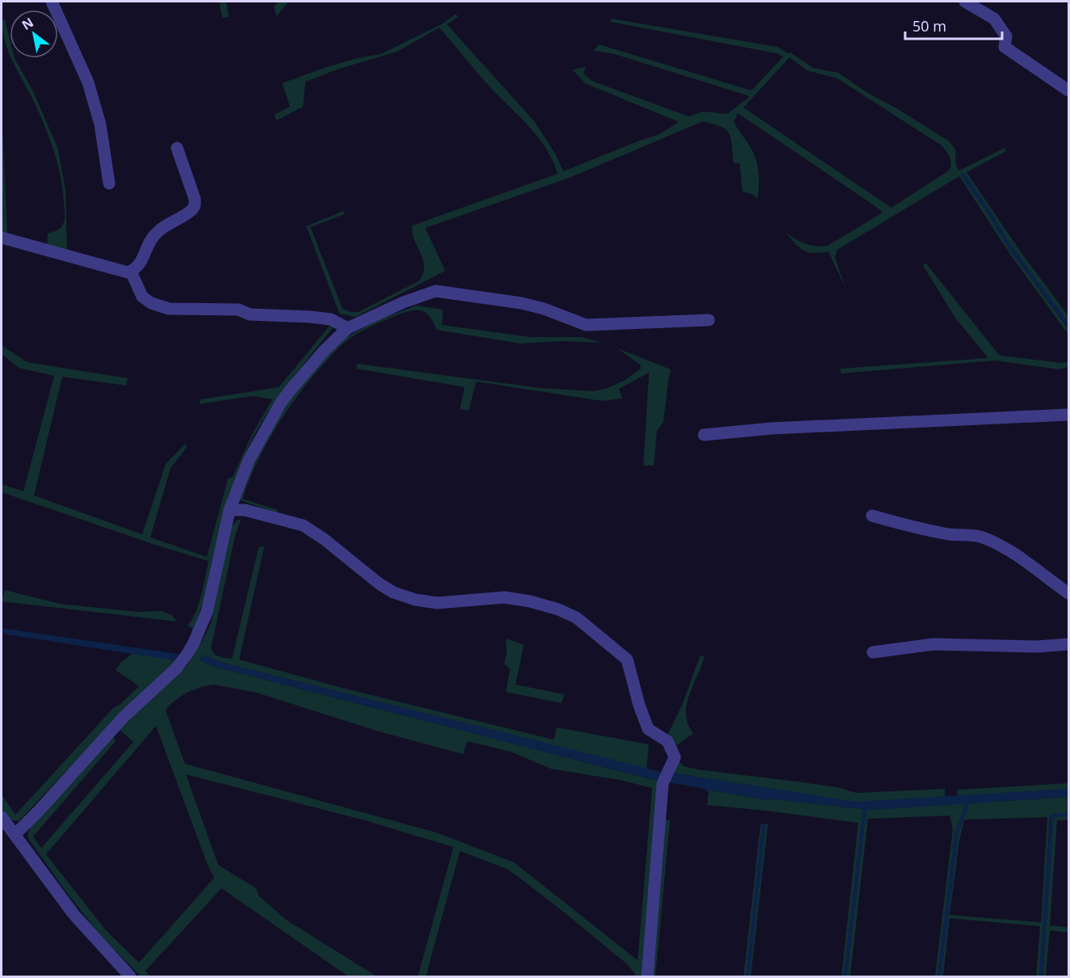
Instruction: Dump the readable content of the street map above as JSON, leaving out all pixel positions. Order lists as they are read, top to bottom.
{
  "scale_bar": "50 m",
  "north": "top left"
}
